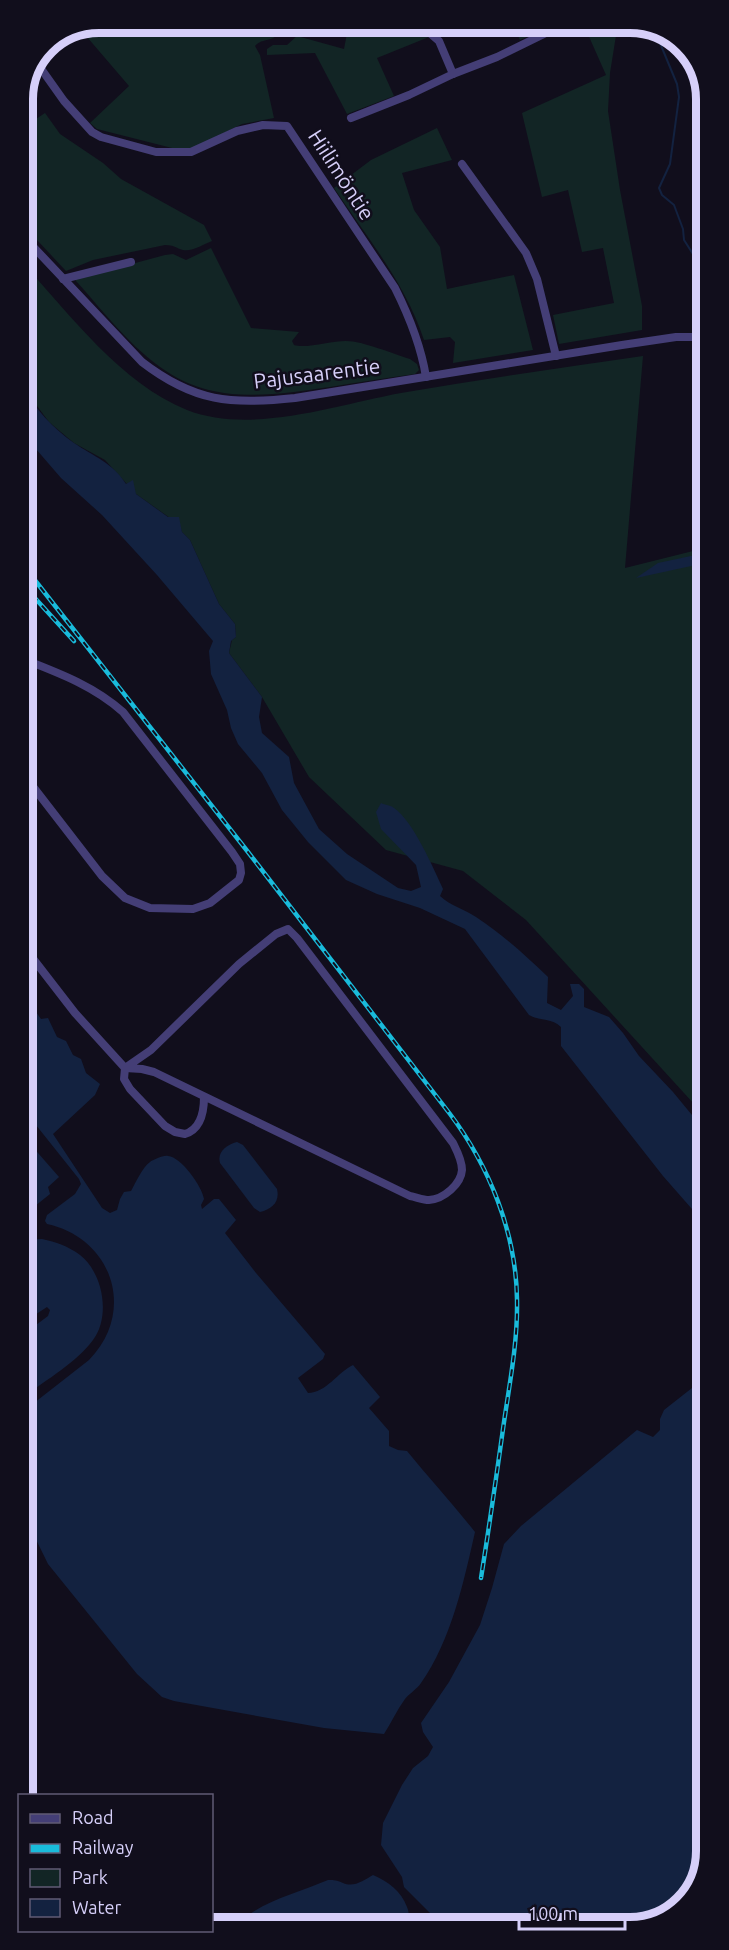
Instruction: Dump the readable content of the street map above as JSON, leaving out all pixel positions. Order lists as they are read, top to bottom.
{
  "streets": {
    "street": ["Hiilimöntie", "Pajusaarentie"]
  },
  "crossings": [
    ["Hiilimöntie", "Pajusaarentie"]
  ],
  "legend": [
    "Road",
    "Railway",
    "Park",
    "Water"
  ],
  "scale_bar": "100 m"
}
